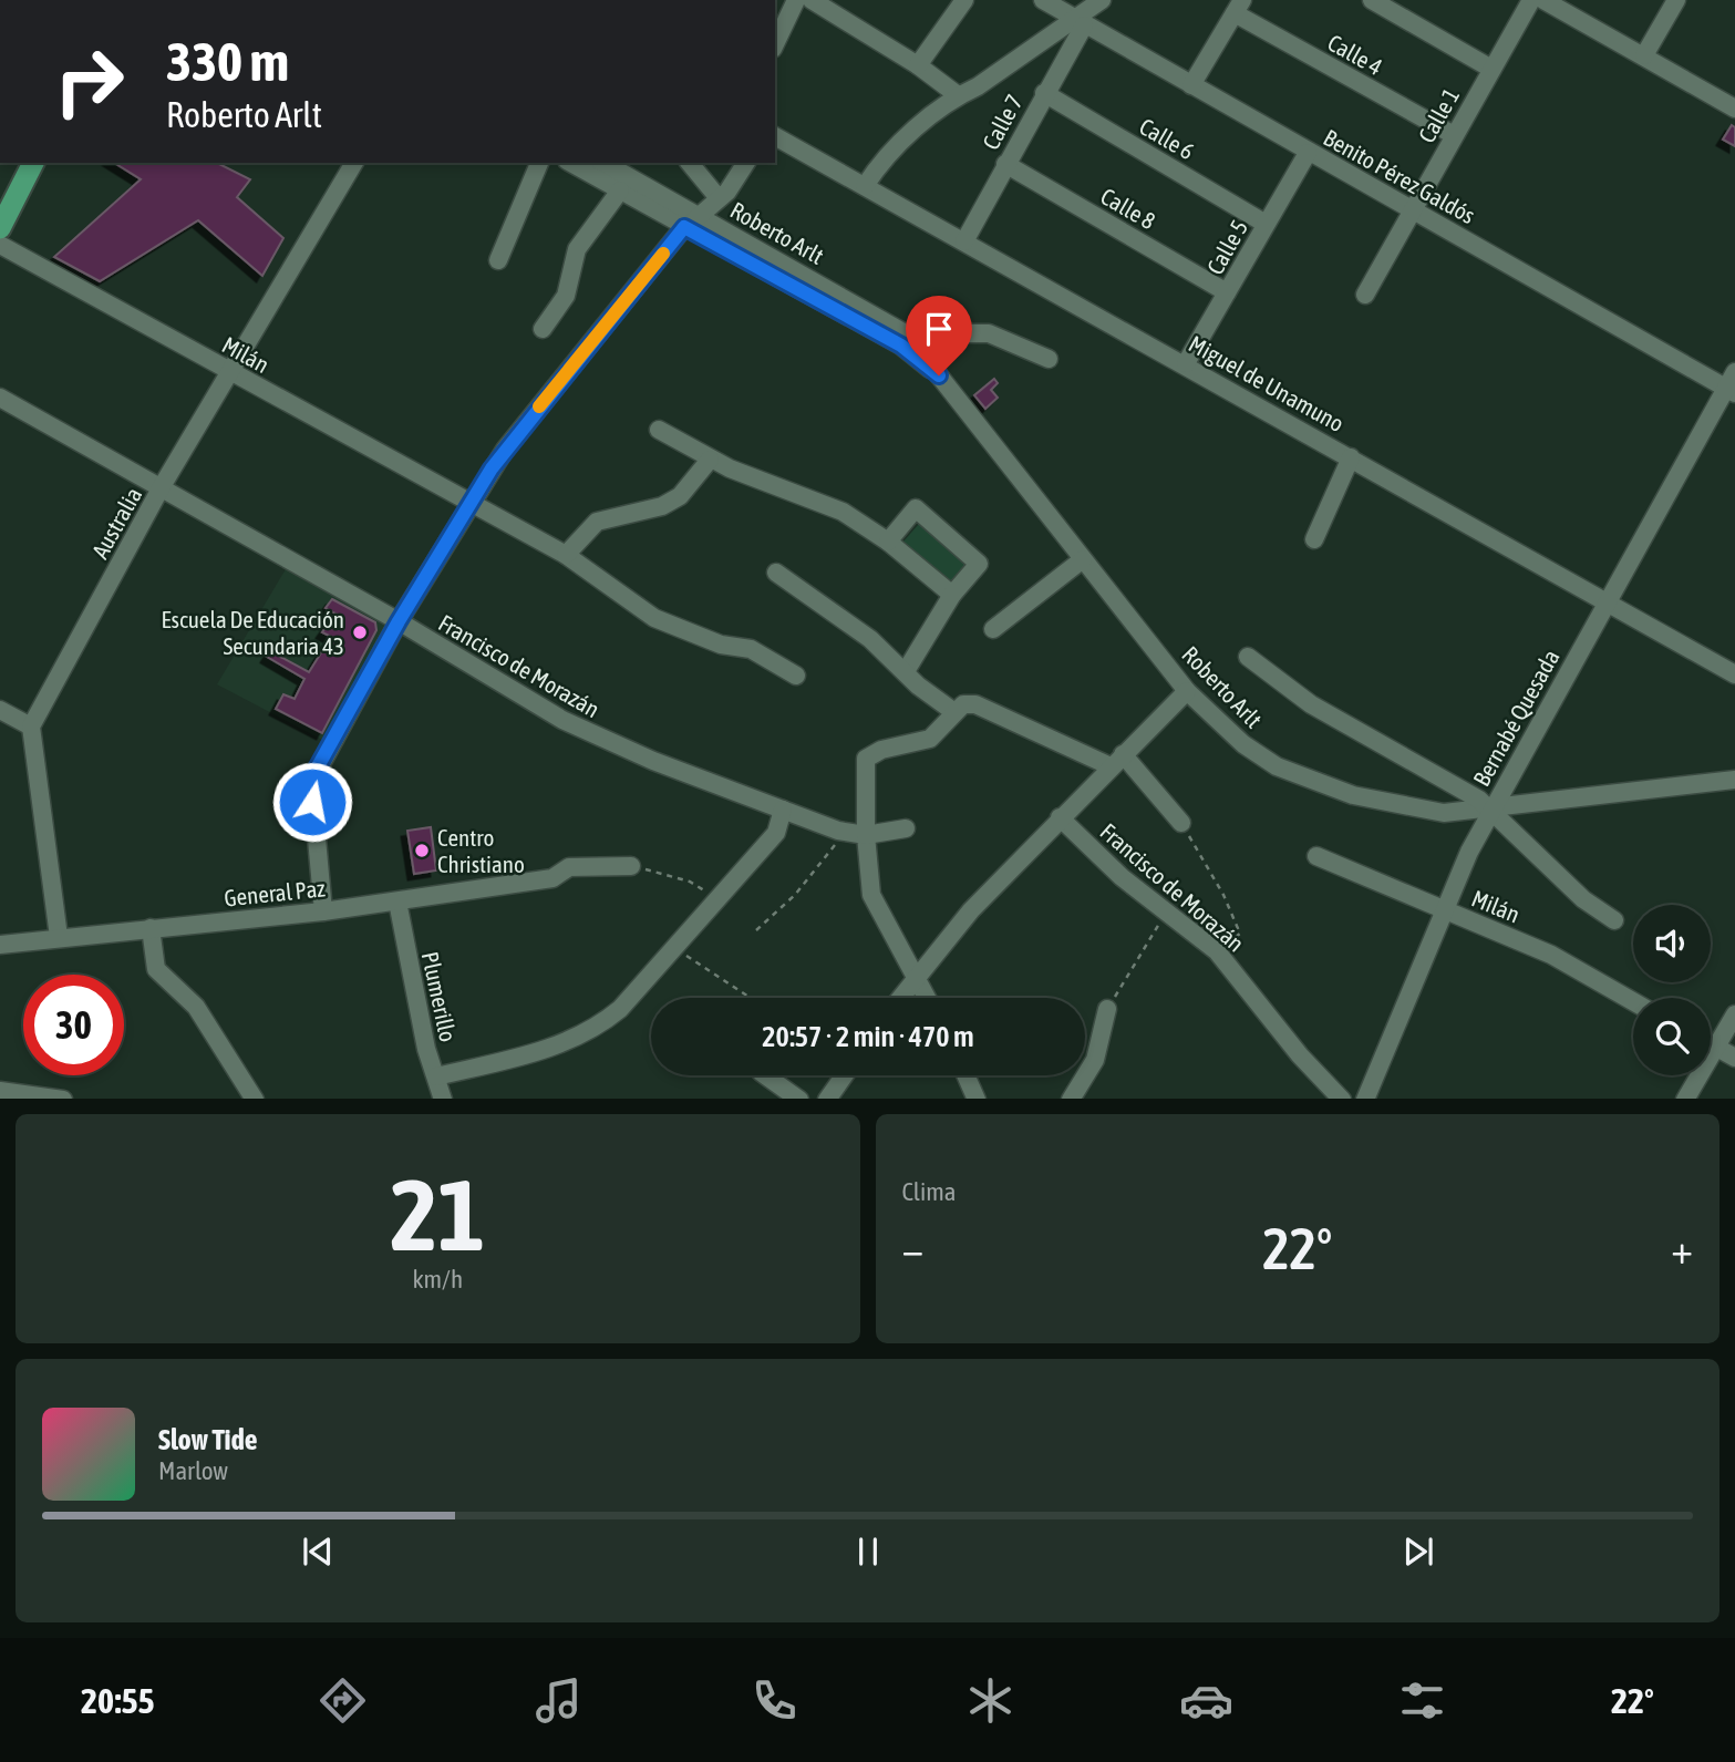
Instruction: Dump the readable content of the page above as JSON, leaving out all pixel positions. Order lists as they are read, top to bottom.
{
  "streets": {
    "street": [
      "Calle 4",
      "Calle 1",
      "Calle 7",
      "Calle 6",
      "Benito Pérez Galdós",
      "Calle 8",
      "Roberto Arlt",
      "Calle 5",
      "Milán",
      "Miguel de Unamuno",
      "Australia",
      "Francisco de Morazán",
      "Bernabé Quesada",
      "General Paz",
      "Plumerillo"
    ]
  },
  "crossings": [
    ["Calle 4", "Calle 1"],
    ["Calle 1", "Benito Pérez Galdós"],
    ["Calle 7", "Calle 6"],
    ["Calle 7", "Benito Pérez Galdós"],
    ["Calle 7", "Calle 8"],
    ["Calle 7", "Miguel de Unamuno"],
    ["Calle 6", "Calle 5"],
    ["Benito Pérez Galdós", "Calle 5"],
    ["Benito Pérez Galdós", "Bernabé Quesada"],
    ["Calle 8", "Calle 5"],
    ["Roberto Arlt", "Bernabé Quesada"],
    ["Calle 5", "Miguel de Unamuno"],
    ["Milán", "Australia"],
    ["Milán", "Bernabé Quesada"],
    ["Miguel de Unamuno", "Bernabé Quesada"],
    ["Australia", "Francisco de Morazán"],
    ["General Paz", "Plumerillo"]
  ],
  "places": ["Escuela De Educación Secundaria 43", "Centro Christiano"],
  "page": {
    "turn": ["330 m", "Roberto Arlt"],
    "limit": "30",
    "trip": "20:57 · 2 min · 470 m",
    "tile": [
      ["21", "km/h"],
      "Clima"
    ],
    "heat": ["−", "22°", "+"],
    "song": ["Slow Tide", "Marlow"],
    "tabs": ["20:55", "22°"]
  }
}
